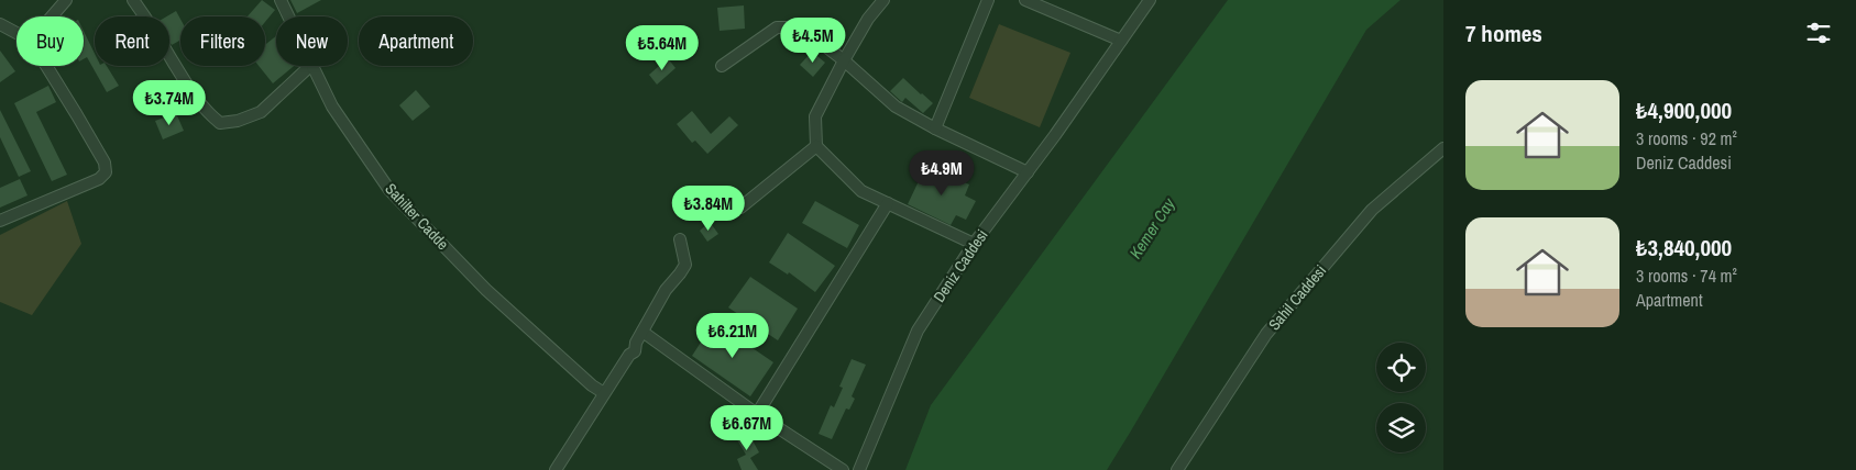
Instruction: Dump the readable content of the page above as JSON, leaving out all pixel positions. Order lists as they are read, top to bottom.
{
  "streets": {
    "street": ["Sahilter Cadde", "Deniz Caddesi", "Sahil Caddesi"]
  },
  "water": ["Kemer Cay"],
  "page": {
    "heading": "7 homes",
    "chip": [
      "Buy",
      "Rent",
      "Filters",
      "New",
      "Apartment"
    ],
    "price": [
      "₺4.5M",
      "₺5.64M",
      "₺3.74M",
      "₺4.9M",
      "₺3.84M",
      "₺6.21M",
      "₺6.67M"
    ],
    "list": [
      {
        "name": "₺4,900,000",
        "note": "3 rooms · 92 m² · Deniz Caddesi"
      },
      {
        "name": "₺3,840,000",
        "note": "3 rooms · 74 m² · Apartment"
      }
    ]
  }
}
